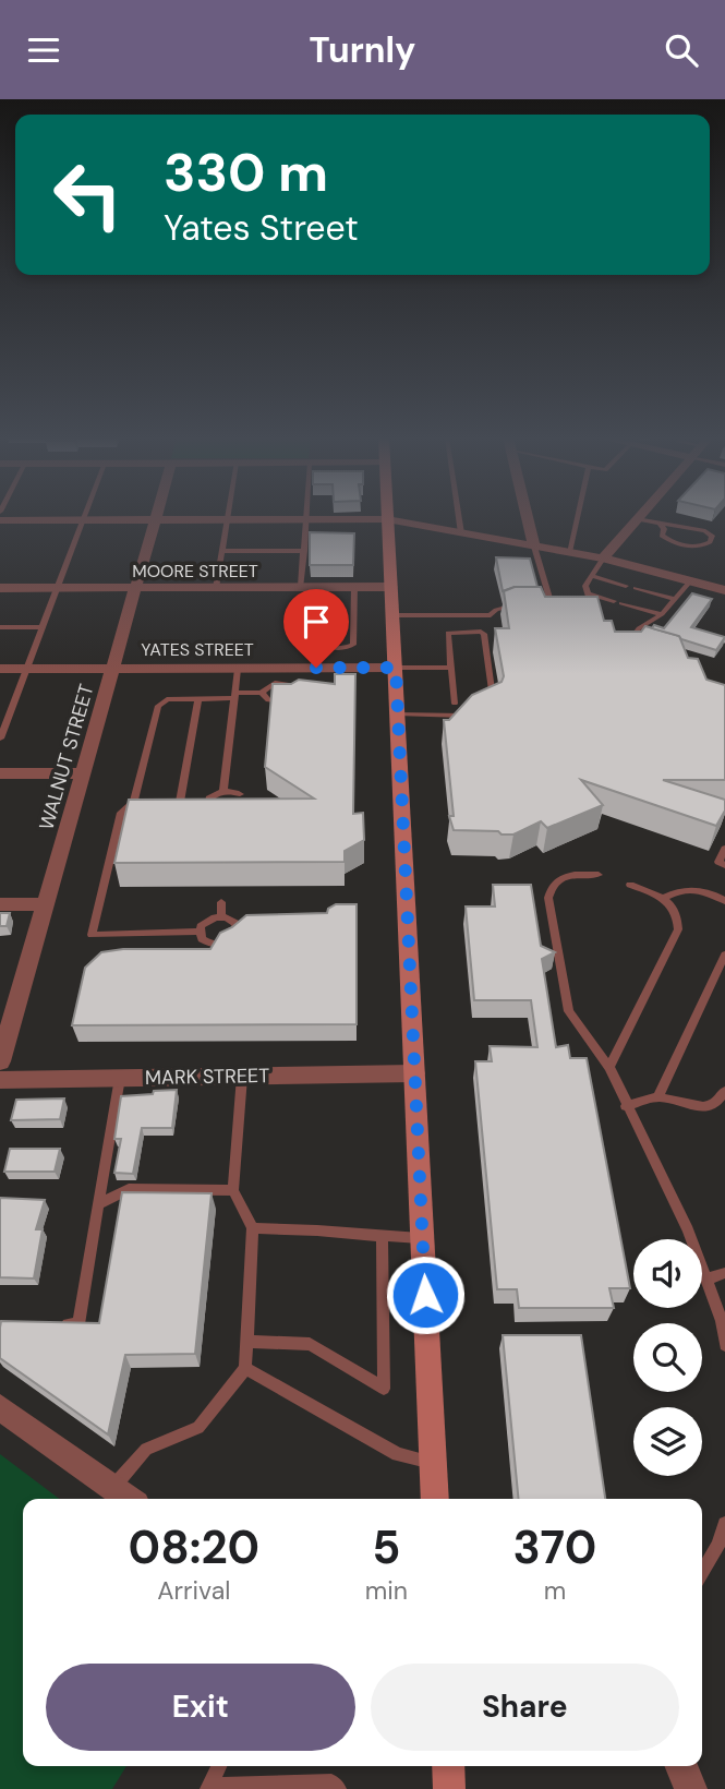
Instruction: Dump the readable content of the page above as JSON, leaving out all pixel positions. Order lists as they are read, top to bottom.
{
  "streets": {
    "street": [
      "MOORE STREET",
      "YATES STREET",
      "WALNUT STREET",
      "MARK STREET"
    ]
  },
  "crossings": [
    ["MOORE STREET", "WALNUT STREET"],
    ["YATES STREET", "WALNUT STREET"]
  ],
  "page": {
    "header": "Turnly",
    "turn": ["330 m", "Yates Street"],
    "eta": [
      "08:20",
      "Arrival",
      "5",
      "min",
      "370",
      "m"
    ],
    "buttons": ["Exit", "Share"]
  }
}
